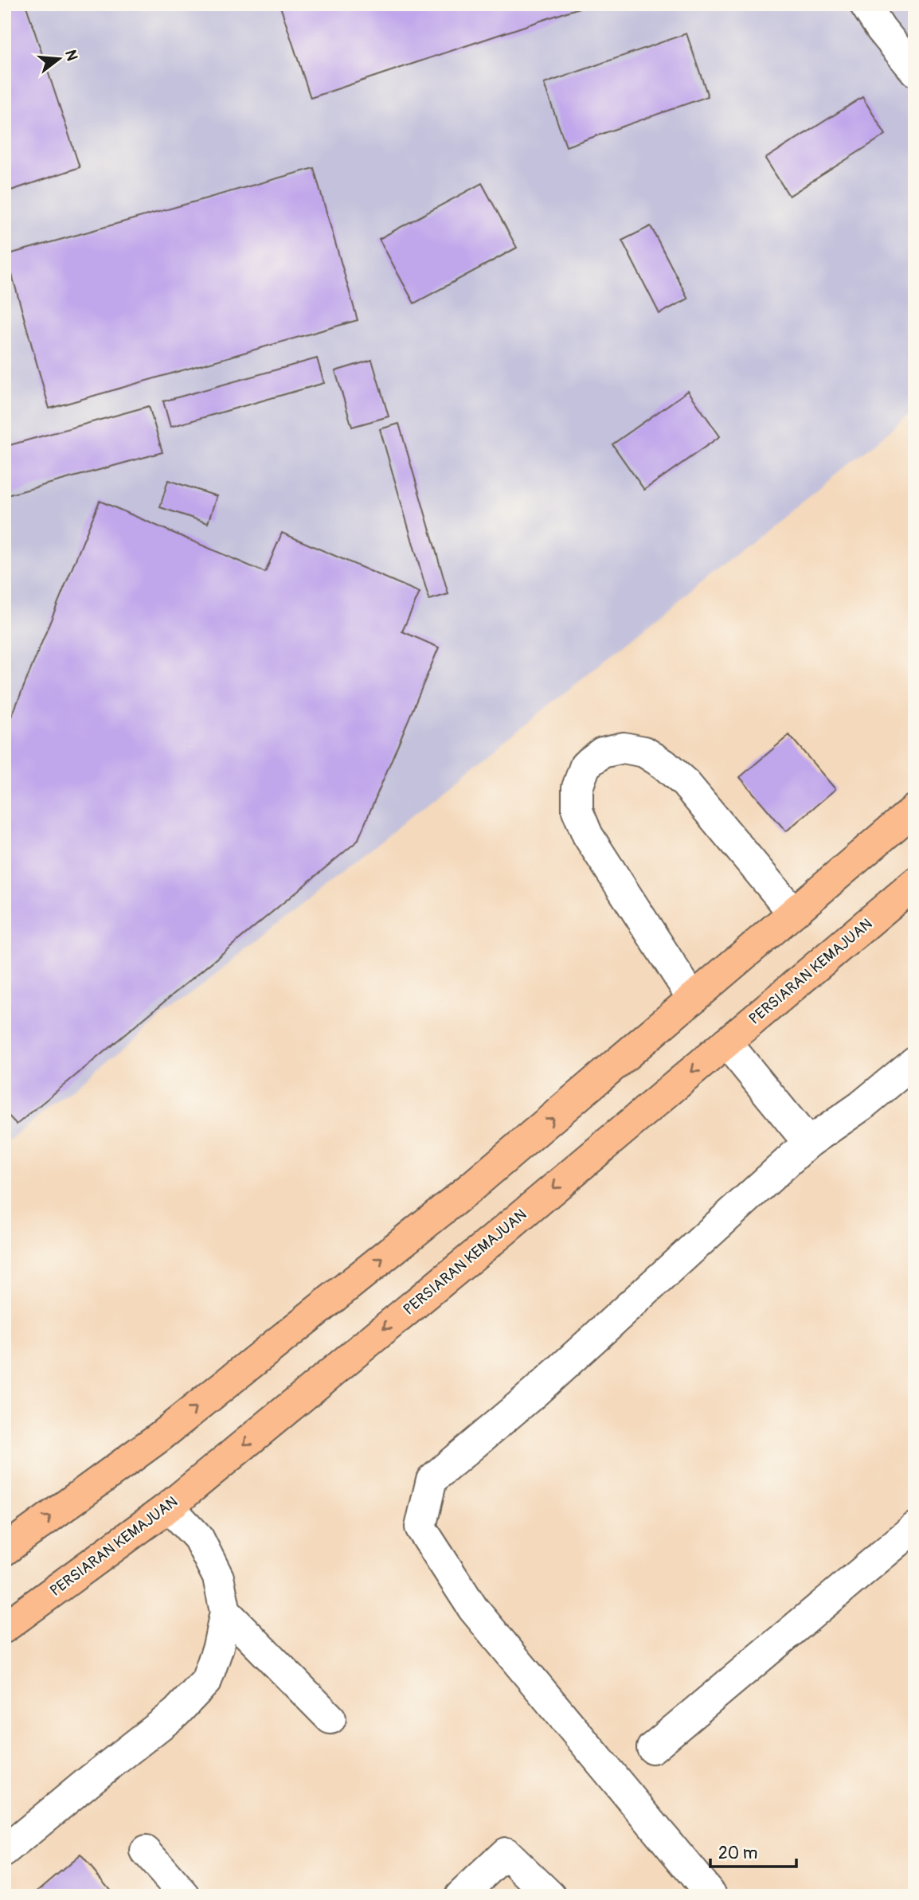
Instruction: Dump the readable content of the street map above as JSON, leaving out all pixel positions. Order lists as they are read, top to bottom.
{
  "streets": {
    "main road": ["PERSIARAN KEMAJUAN"]
  },
  "scale_bar": "20 m",
  "north": "right"
}
